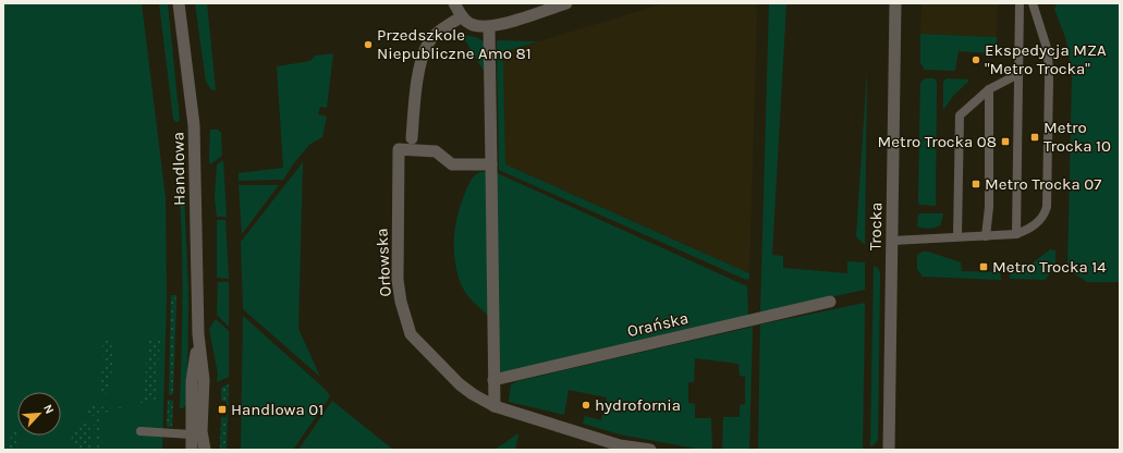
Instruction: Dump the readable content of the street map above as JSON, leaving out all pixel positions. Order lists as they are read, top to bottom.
{
  "streets": {
    "street": [
      "Handlowa",
      "Trocka",
      "Orłowska",
      "Orańska"
    ]
  },
  "places": {
    "other": ["Przedszkole Niepubliczne Amo 81", "Ekspedycja MZA \"Metro Trocka\"", "hydrofornia"],
    "transit": [
      "Metro Trocka 10",
      "Metro Trocka 08",
      "Metro Trocka 07",
      "Metro Trocka 14",
      "Handlowa 01"
    ]
  },
  "north": "top right"
}
